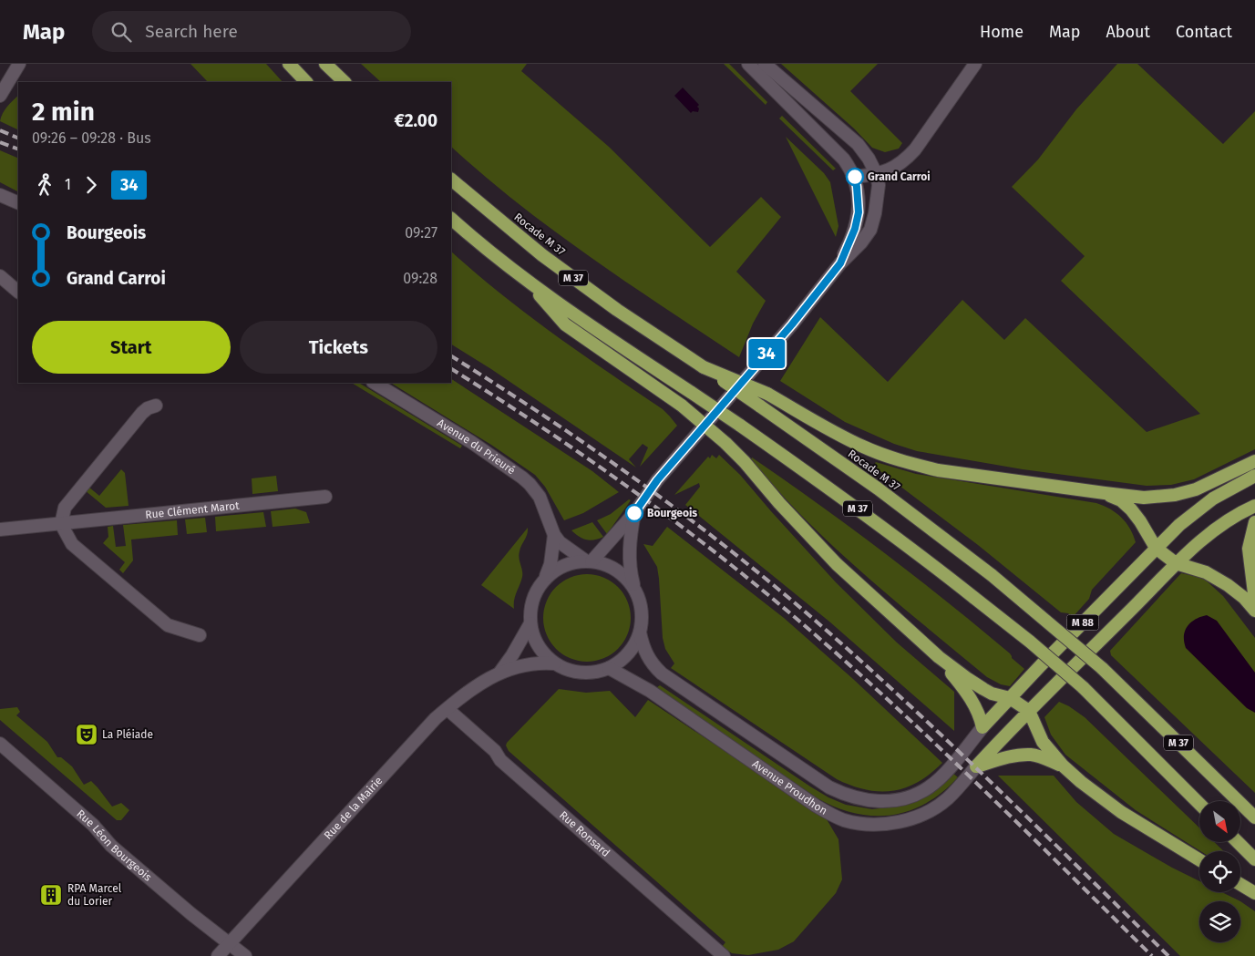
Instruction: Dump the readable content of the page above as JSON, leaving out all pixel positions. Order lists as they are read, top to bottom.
{
  "streets": {
    "highway": ["Rocade M 37", "M 37", "M 88"],
    "street": [
      "Avenue du Prieuré",
      "Rue Clément Marot",
      "Avenue Proudhon",
      "Rue de la Mairie",
      "Rue Ronsard",
      "Rue Léon Bourgeois"
    ]
  },
  "crossings": [
    ["Avenue du Prieuré", "M 88"],
    ["Avenue du Prieuré", "Avenue Proudhon"],
    ["Avenue du Prieuré", "Rue de la Mairie"],
    ["M 88", "Avenue Proudhon"],
    ["M 88", "Rue de la Mairie"],
    ["Avenue Proudhon", "Rue de la Mairie"],
    ["Rue de la Mairie", "Rue Ronsard"],
    ["Rue de la Mairie", "Rue Léon Bourgeois"]
  ],
  "places": {
    "other": ["Grand Carroi", "Bourgeois"],
    "theatre": ["La Pléiade"],
    "building": ["RPA Marcel du Lorier"]
  },
  "lines": ["bus line 34"],
  "north": "bottom right",
  "page": {
    "header": "Map",
    "search": "Search here",
    "nav": [
      "Home",
      "Map",
      "About",
      "Contact"
    ],
    "on_map": "34",
    "heading": ["2 min", "09:26 – 09:28 · Bus", "€2.00"],
    "legs": ["1", "34"],
    "list": [
      {
        "name": "Bourgeois",
        "value": "09:27"
      },
      {
        "name": "Grand Carroi",
        "value": "09:28"
      }
    ],
    "buttons": ["Start", "Tickets"]
  }
}
